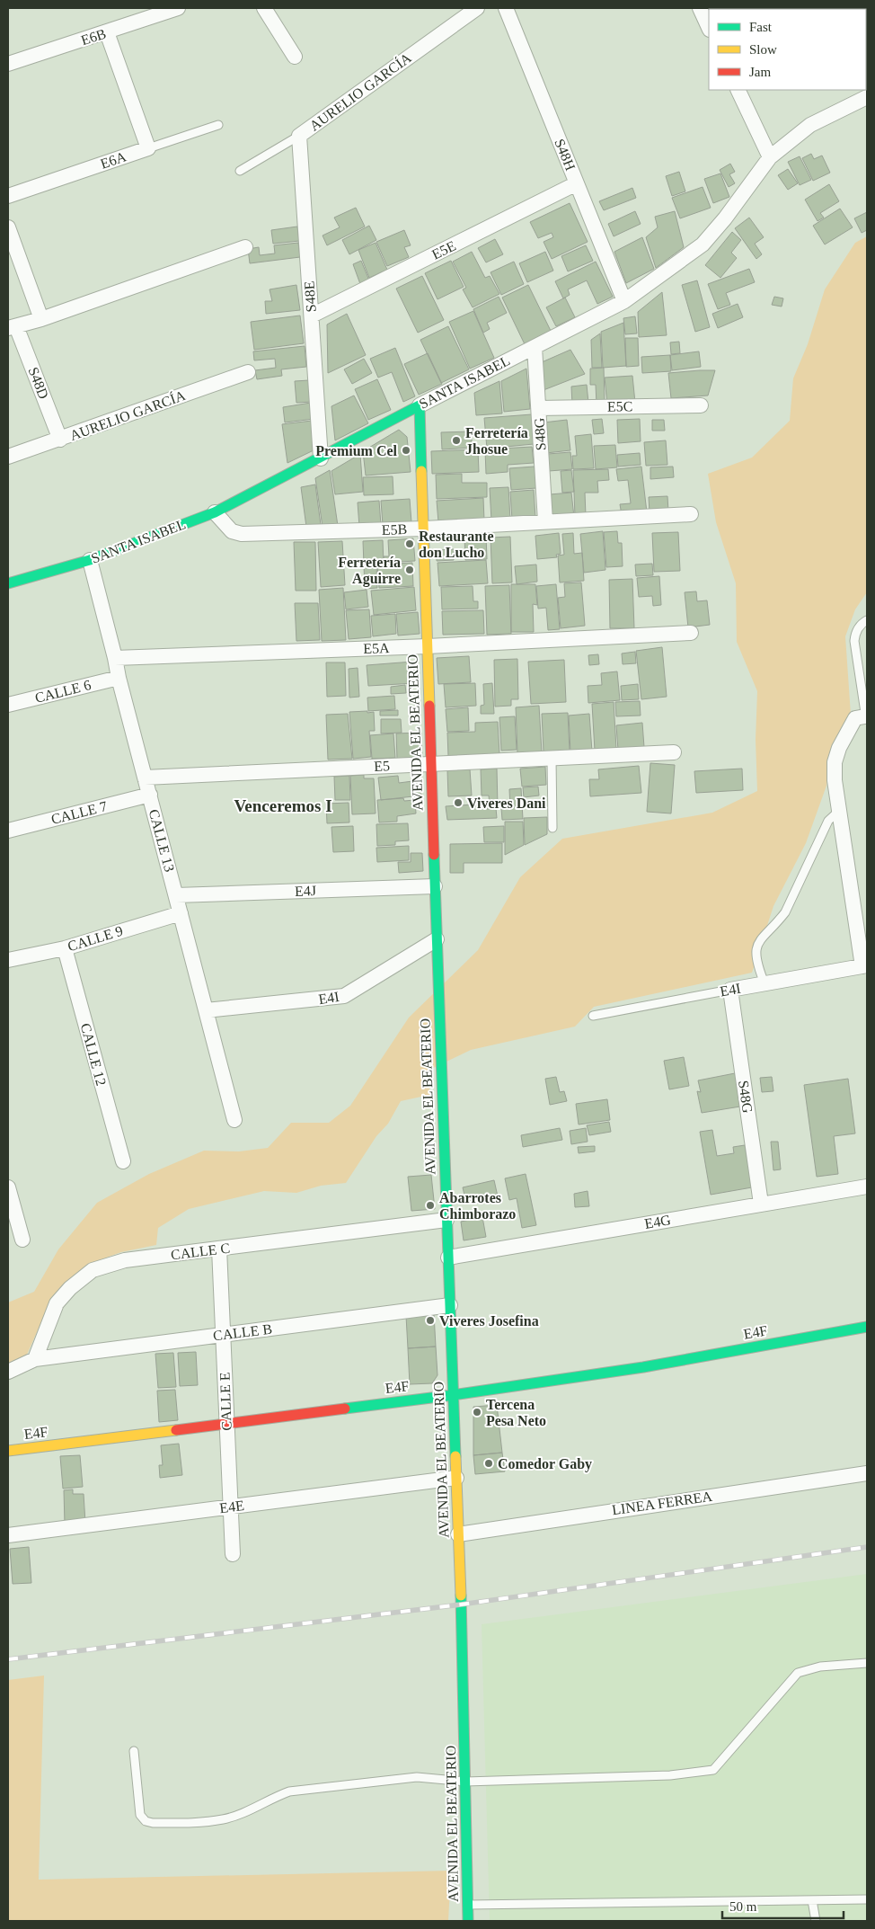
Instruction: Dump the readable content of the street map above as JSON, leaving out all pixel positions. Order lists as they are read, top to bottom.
{
  "streets": {
    "street": [
      "E6B",
      "AURELIO GARCÍA",
      "S48H",
      "E6A",
      "E5E",
      "S48E",
      "SANTA ISABEL",
      "S48D",
      "E5C",
      "S48G",
      "E5B",
      "E5A",
      "CALLE 6",
      "AVENIDA EL BEATERIO",
      "E5",
      "CALLE 7",
      "CALLE 13",
      "E4J",
      "CALLE 9",
      "E4I",
      "CALLE 12",
      "E4G",
      "CALLE C",
      "CALLE B",
      "E4F",
      "CALLE E",
      "LINEA FERREA",
      "E4E"
    ]
  },
  "crossings": [
    ["AURELIO GARCÍA", "S48E"],
    ["AURELIO GARCÍA", "S48D"],
    ["S48H", "E5E"],
    ["S48H", "SANTA ISABEL"],
    ["E5E", "S48E"],
    ["S48E", "SANTA ISABEL"],
    ["SANTA ISABEL", "S48G"],
    ["SANTA ISABEL", "E5B"],
    ["SANTA ISABEL", "AVENIDA EL BEATERIO"],
    ["SANTA ISABEL", "CALLE 13"],
    ["E5C", "S48G"],
    ["S48G", "E5B"],
    ["S48G", "E4I"],
    ["S48G", "E4G"],
    ["E5B", "AVENIDA EL BEATERIO"],
    ["E5A", "AVENIDA EL BEATERIO"],
    ["E5A", "CALLE 13"],
    ["CALLE 6", "CALLE 13"],
    ["AVENIDA EL BEATERIO", "E5"],
    ["AVENIDA EL BEATERIO", "E4J"],
    ["AVENIDA EL BEATERIO", "E4I"],
    ["AVENIDA EL BEATERIO", "E4G"],
    ["AVENIDA EL BEATERIO", "CALLE C"],
    ["AVENIDA EL BEATERIO", "CALLE B"],
    ["AVENIDA EL BEATERIO", "E4F"],
    ["AVENIDA EL BEATERIO", "LINEA FERREA"],
    ["AVENIDA EL BEATERIO", "E4E"],
    ["E5", "CALLE 13"],
    ["CALLE 7", "CALLE 13"],
    ["CALLE 13", "E4J"],
    ["CALLE 13", "CALLE 9"],
    ["CALLE 13", "E4I"],
    ["CALLE 9", "CALLE 12"],
    ["CALLE C", "CALLE B"],
    ["CALLE C", "CALLE E"],
    ["CALLE B", "CALLE E"],
    ["E4F", "CALLE E"],
    ["CALLE E", "E4E"]
  ],
  "districts": ["Venceremos I"],
  "places": [
    "Ferretería Jhosue",
    "Premium Cel",
    "Restaurante don Lucho",
    "Ferretería Aguirre",
    "Viveres Dani",
    "Abarrotes Chimborazo",
    "Viveres Josefina",
    "Tercena Pesa Neto",
    "Comedor Gaby"
  ],
  "legend": ["Fast", "Slow", "Jam"],
  "scale_bar": "50 m"
}
